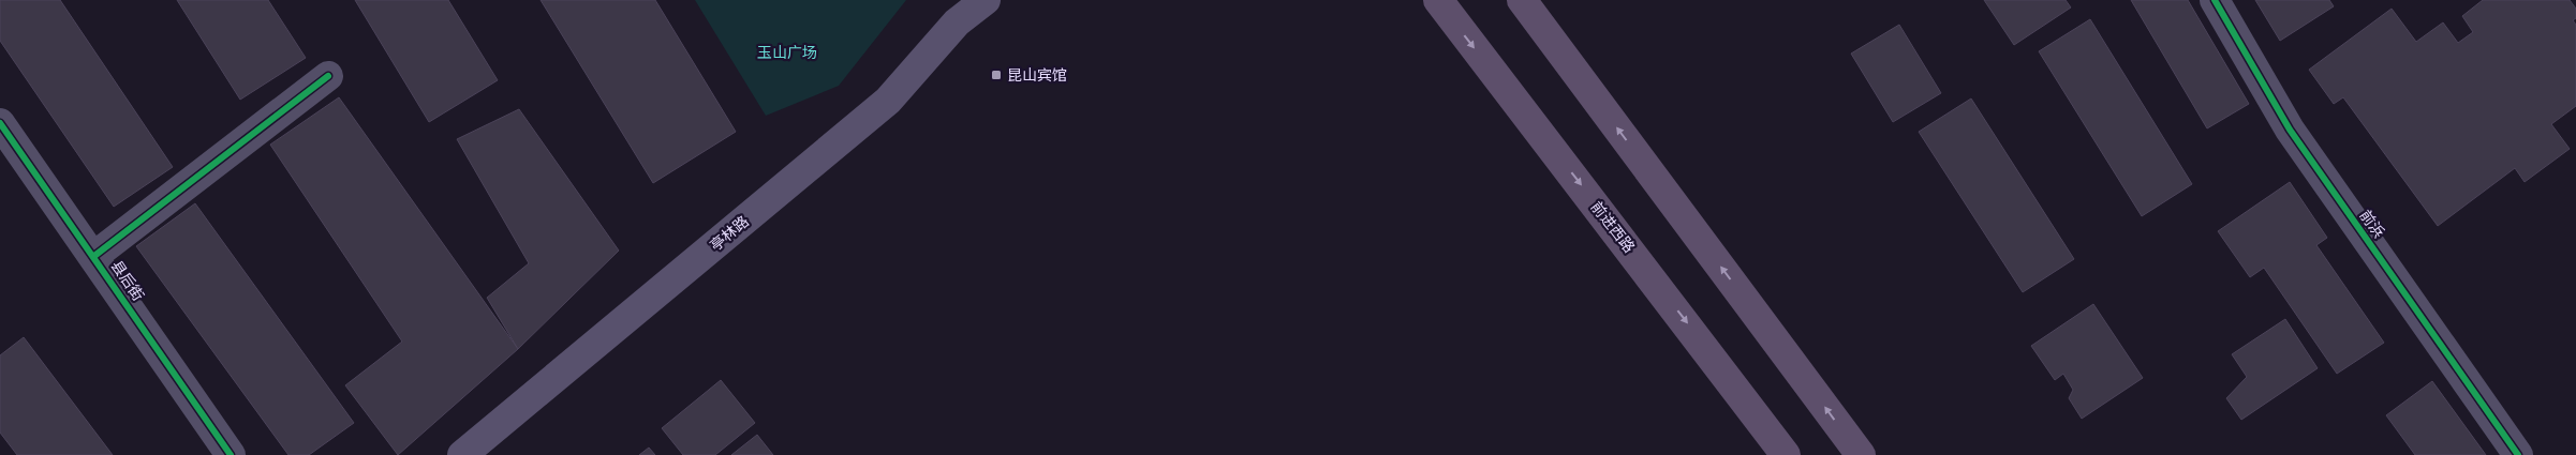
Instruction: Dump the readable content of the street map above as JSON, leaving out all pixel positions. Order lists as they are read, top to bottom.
{
  "streets": {
    "main road": ["前进西路", "亭林路"],
    "street": ["前浜", "县后街"]
  },
  "parks": ["玉山广场"],
  "places": {
    "transit": ["昆山宾馆"]
  }
}
